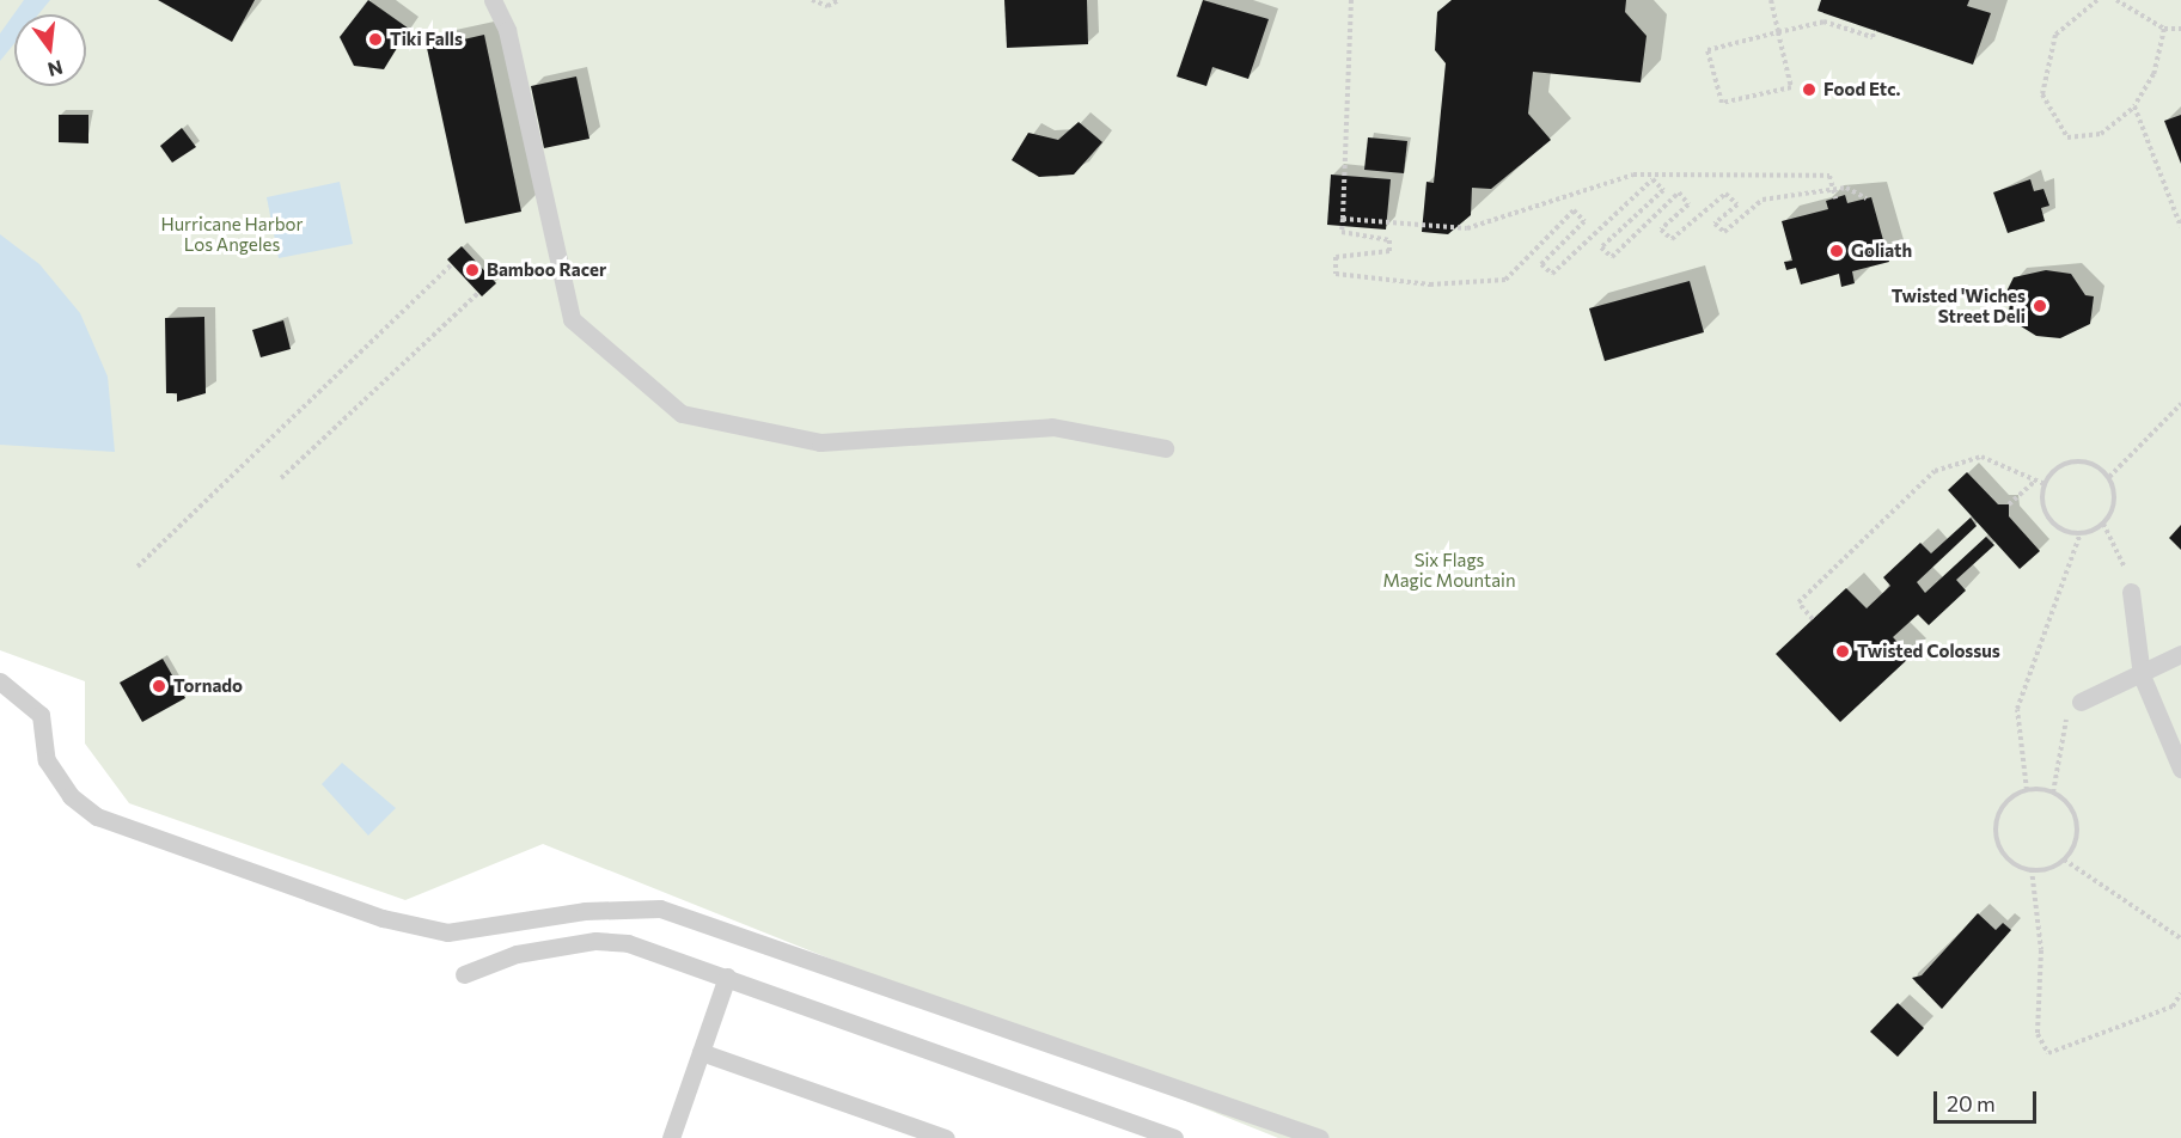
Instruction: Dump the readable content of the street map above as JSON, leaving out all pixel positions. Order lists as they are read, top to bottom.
{
  "parks": ["Hurricane Harbor Los Angeles", "Six Flags Magic Mountain"],
  "places": [
    "Tiki Falls",
    "Food Etc.",
    "Goliath",
    "Bamboo Racer",
    "Twisted 'Wiches Street Deli",
    "Twisted Colossus",
    "Tornado"
  ],
  "scale_bar": "20 m",
  "north": "bottom"
}
